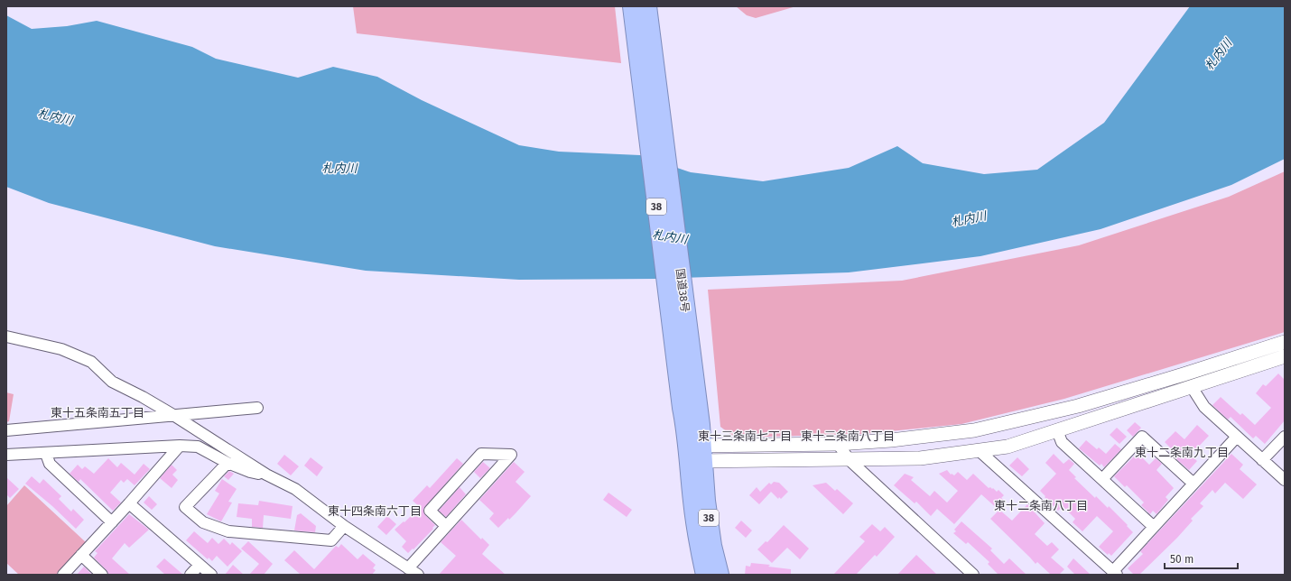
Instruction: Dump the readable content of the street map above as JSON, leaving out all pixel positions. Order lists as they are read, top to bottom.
{
  "streets": {
    "highway": ["38", "国道38号"]
  },
  "districts": [
    "東十五条南五丁目",
    "東十三条南七丁目",
    "東十三条南八丁目",
    "東十二条南九丁目",
    "東十二条南八丁目",
    "東十四条南六丁目"
  ],
  "water": ["札内川"],
  "scale_bar": "50 m"
}
